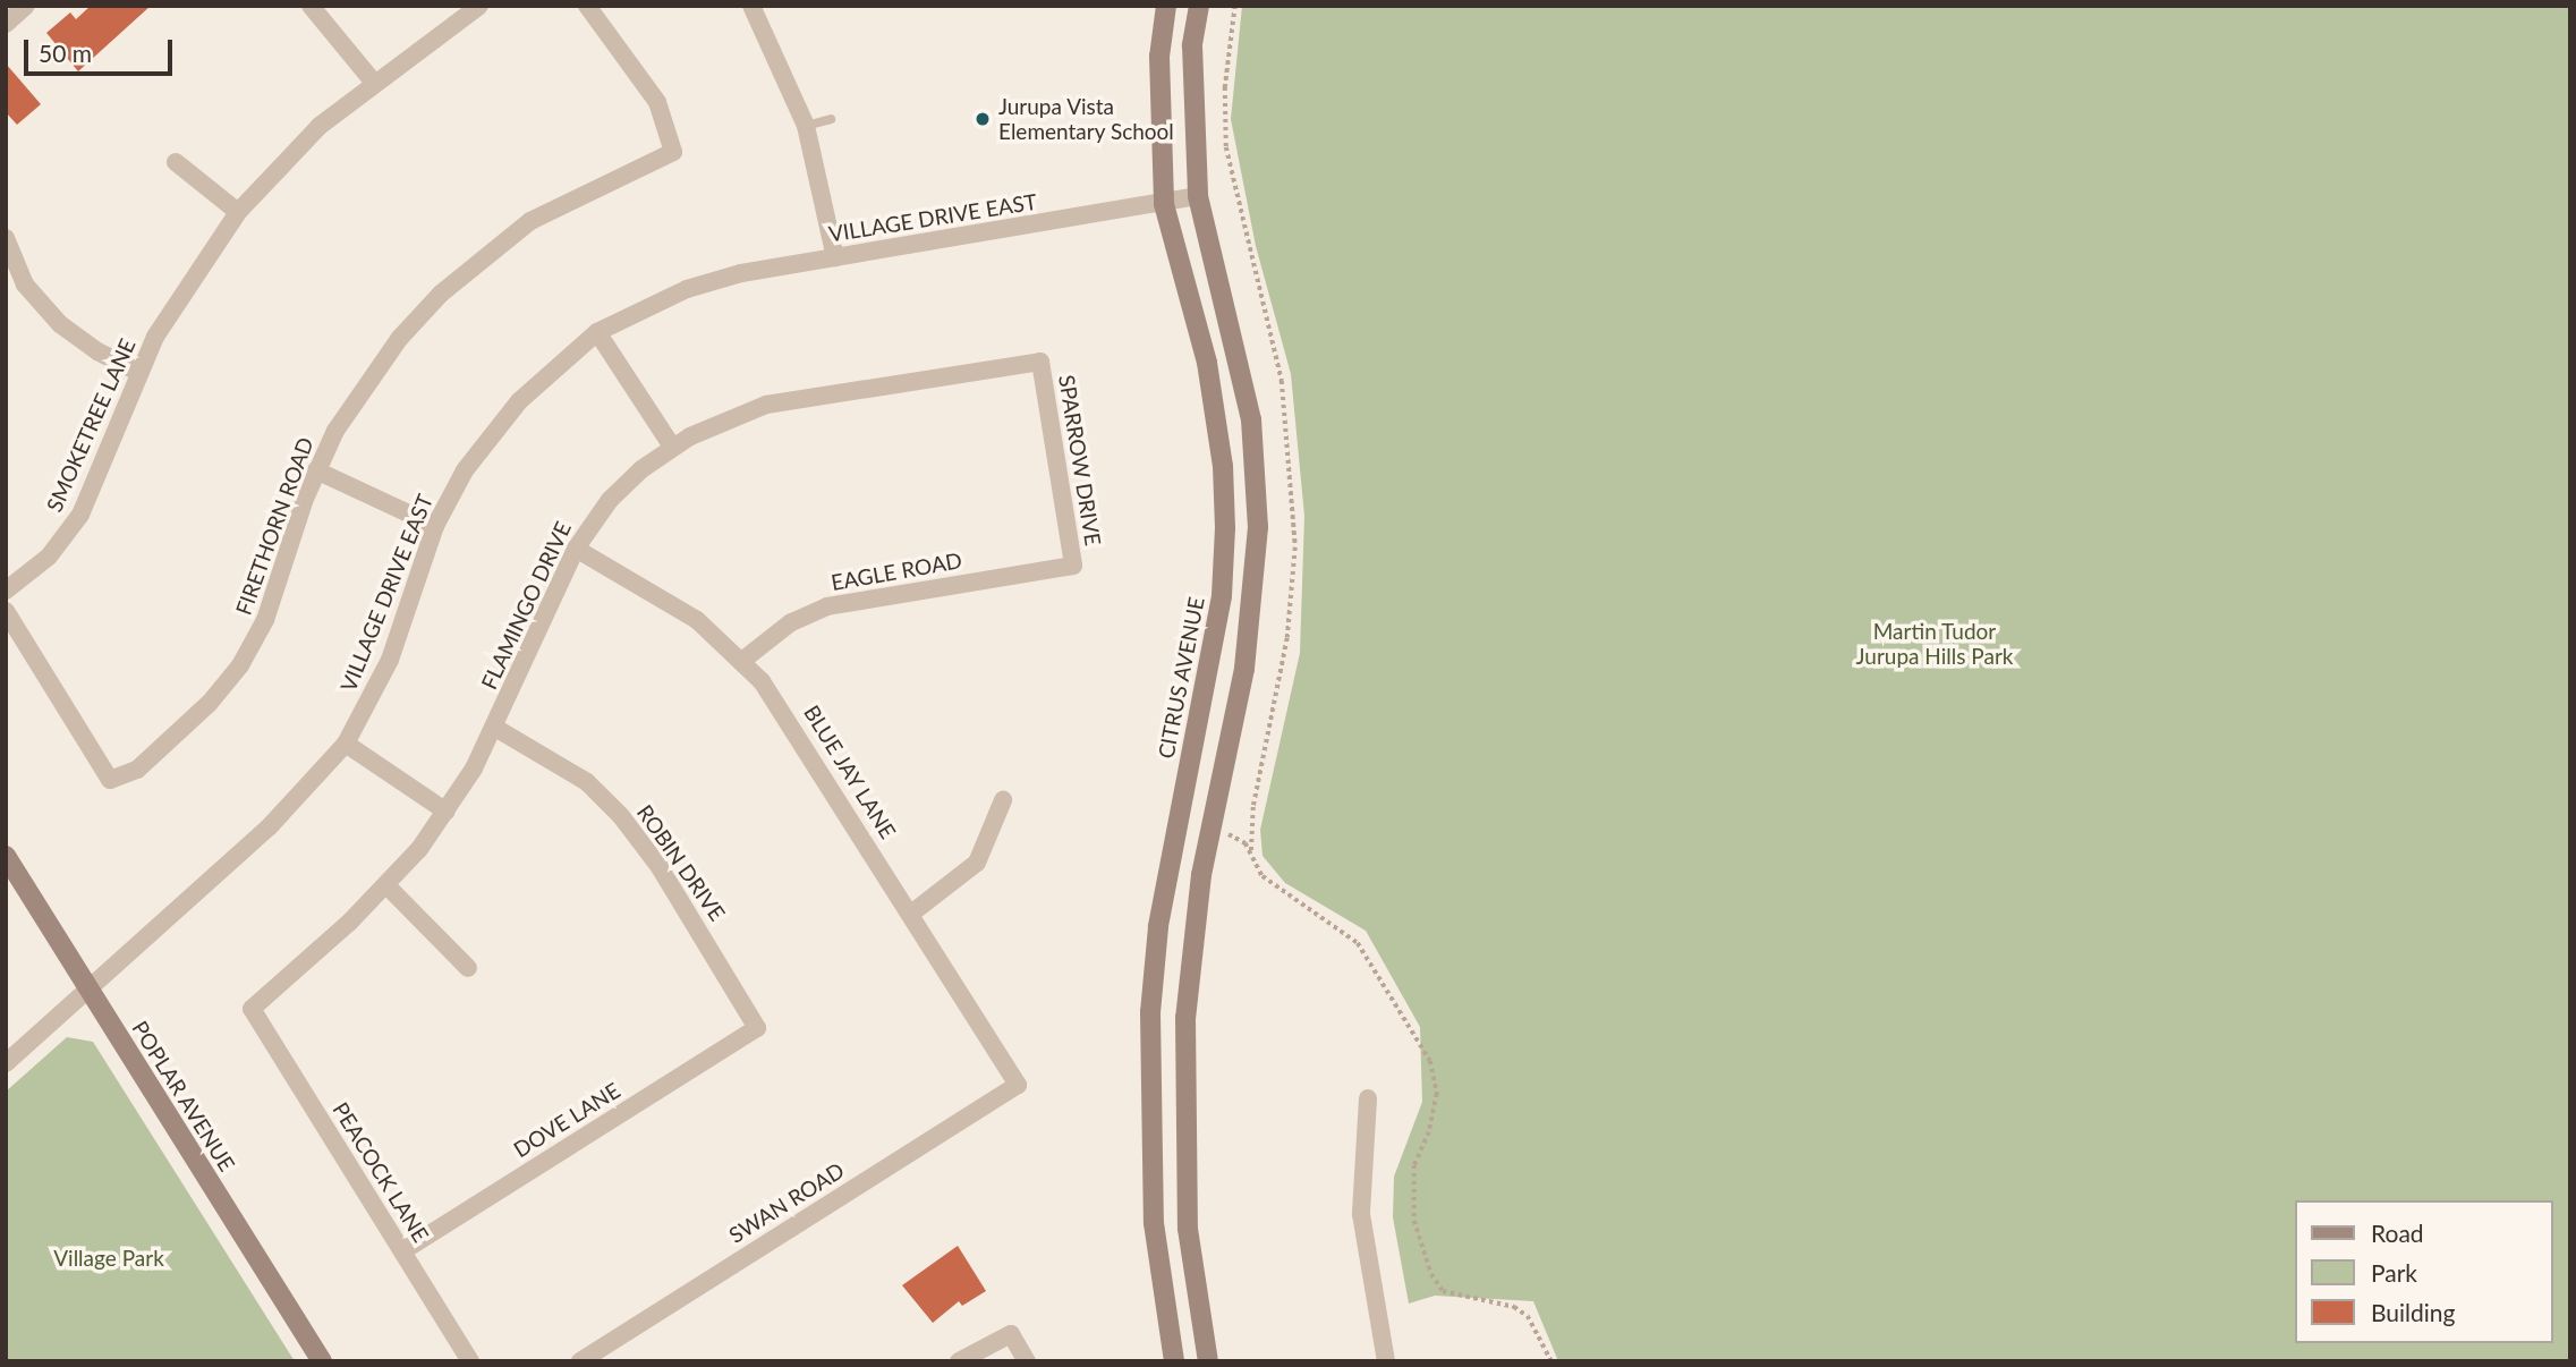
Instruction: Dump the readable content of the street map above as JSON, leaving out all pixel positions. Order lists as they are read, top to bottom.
{
  "streets": {
    "street": [
      "VILLAGE DRIVE EAST",
      "SMOKETREE LANE",
      "SPARROW DRIVE",
      "FIRETHORN ROAD",
      "EAGLE ROAD",
      "FLAMINGO DRIVE",
      "CITRUS AVENUE",
      "BLUE JAY LANE",
      "ROBIN DRIVE",
      "POPLAR AVENUE",
      "DOVE LANE",
      "PEACOCK LANE",
      "SWAN ROAD"
    ]
  },
  "crossings": [
    ["VILLAGE DRIVE EAST", "CITRUS AVENUE"],
    ["VILLAGE DRIVE EAST", "POPLAR AVENUE"],
    ["SPARROW DRIVE", "EAGLE ROAD"],
    ["SPARROW DRIVE", "FLAMINGO DRIVE"],
    ["EAGLE ROAD", "BLUE JAY LANE"],
    ["FLAMINGO DRIVE", "BLUE JAY LANE"],
    ["FLAMINGO DRIVE", "ROBIN DRIVE"],
    ["FLAMINGO DRIVE", "PEACOCK LANE"],
    ["BLUE JAY LANE", "SWAN ROAD"],
    ["ROBIN DRIVE", "DOVE LANE"],
    ["DOVE LANE", "PEACOCK LANE"]
  ],
  "parks": ["Martin Tudor Jurupa Hills Park", "Village Park"],
  "places": ["Jurupa Vista Elementary School"],
  "legend": ["Road", "Park", "Building"],
  "scale_bar": "50 m"
}
